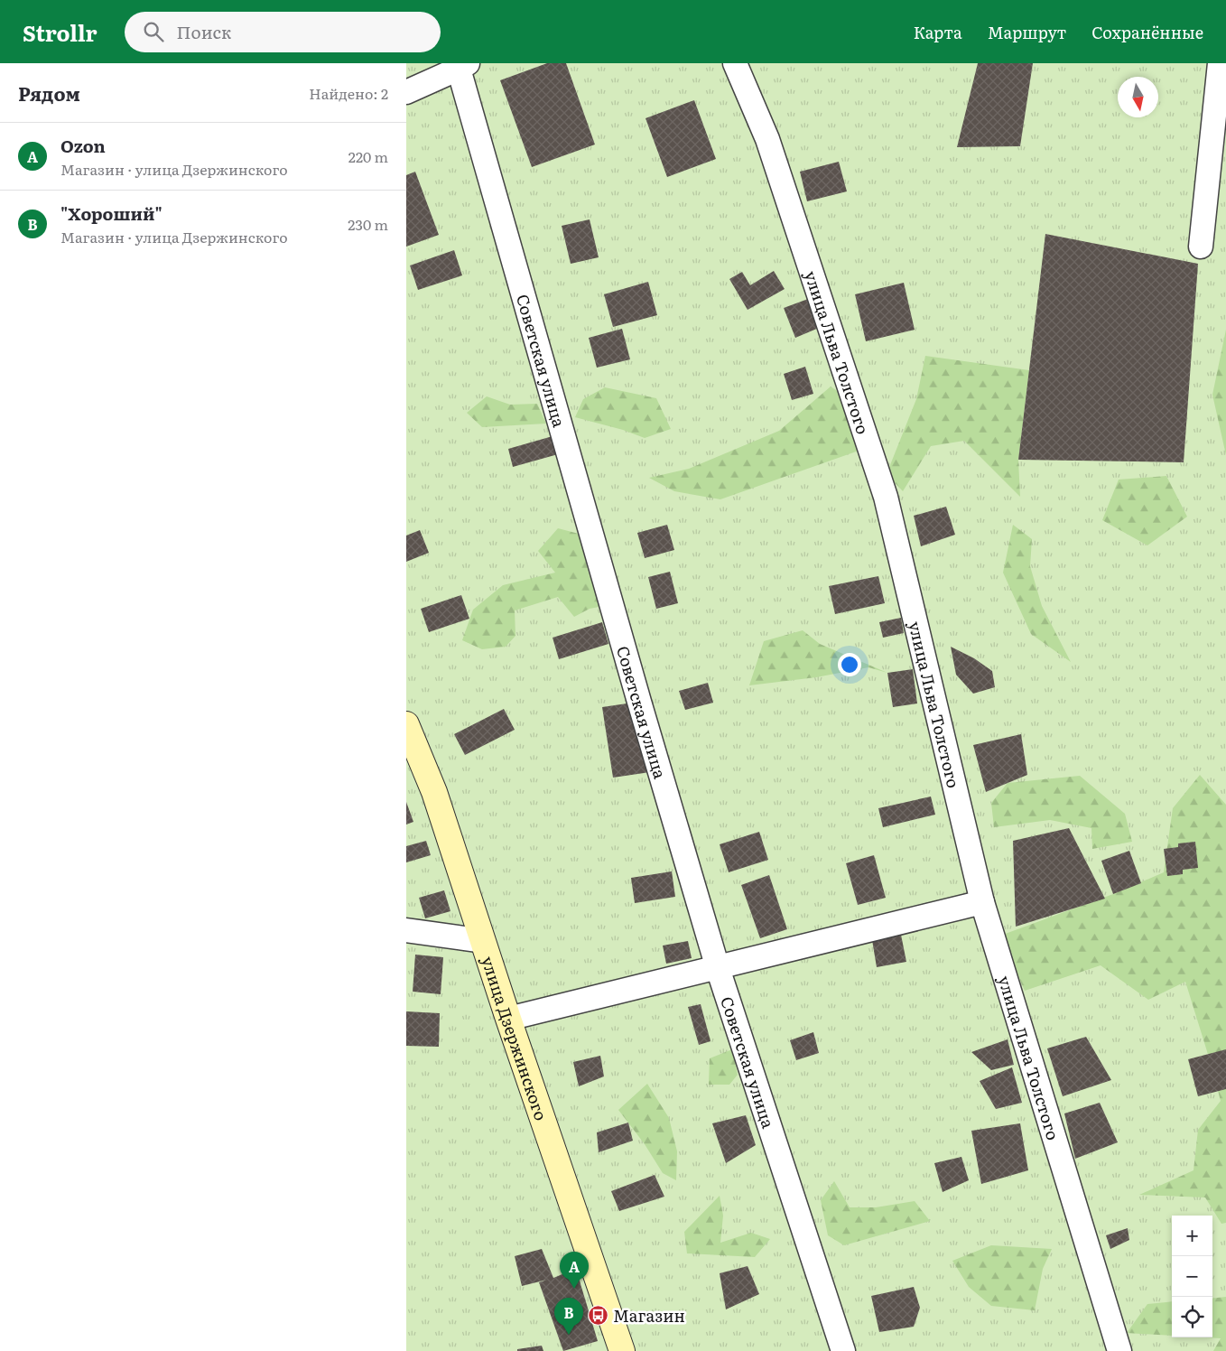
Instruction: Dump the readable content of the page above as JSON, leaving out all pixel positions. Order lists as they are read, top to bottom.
{
  "streets": {
    "street": ["улица Льва Толстого", "Советская улица", "улица Дзержинского"]
  },
  "places": {
    "bus stop": ["Магазин"]
  },
  "north": "bottom",
  "page": {
    "header": "Strollr",
    "search": "Поиск",
    "nav": ["Карта", "Маршрут", "Сохранённые"],
    "heading": ["Рядом", "Найдено: 2"],
    "list": [
      {
        "mark": "A",
        "name": "Ozon",
        "note": "Магазин · улица Дзержинского",
        "value": "220 m"
      },
      {
        "mark": "B",
        "name": "\"Хороший\"",
        "note": "Магазин · улица Дзержинского",
        "value": "230 m"
      }
    ],
    "map_buttons": ["+", "−"],
    "pins": ["A", "B"]
  }
}
